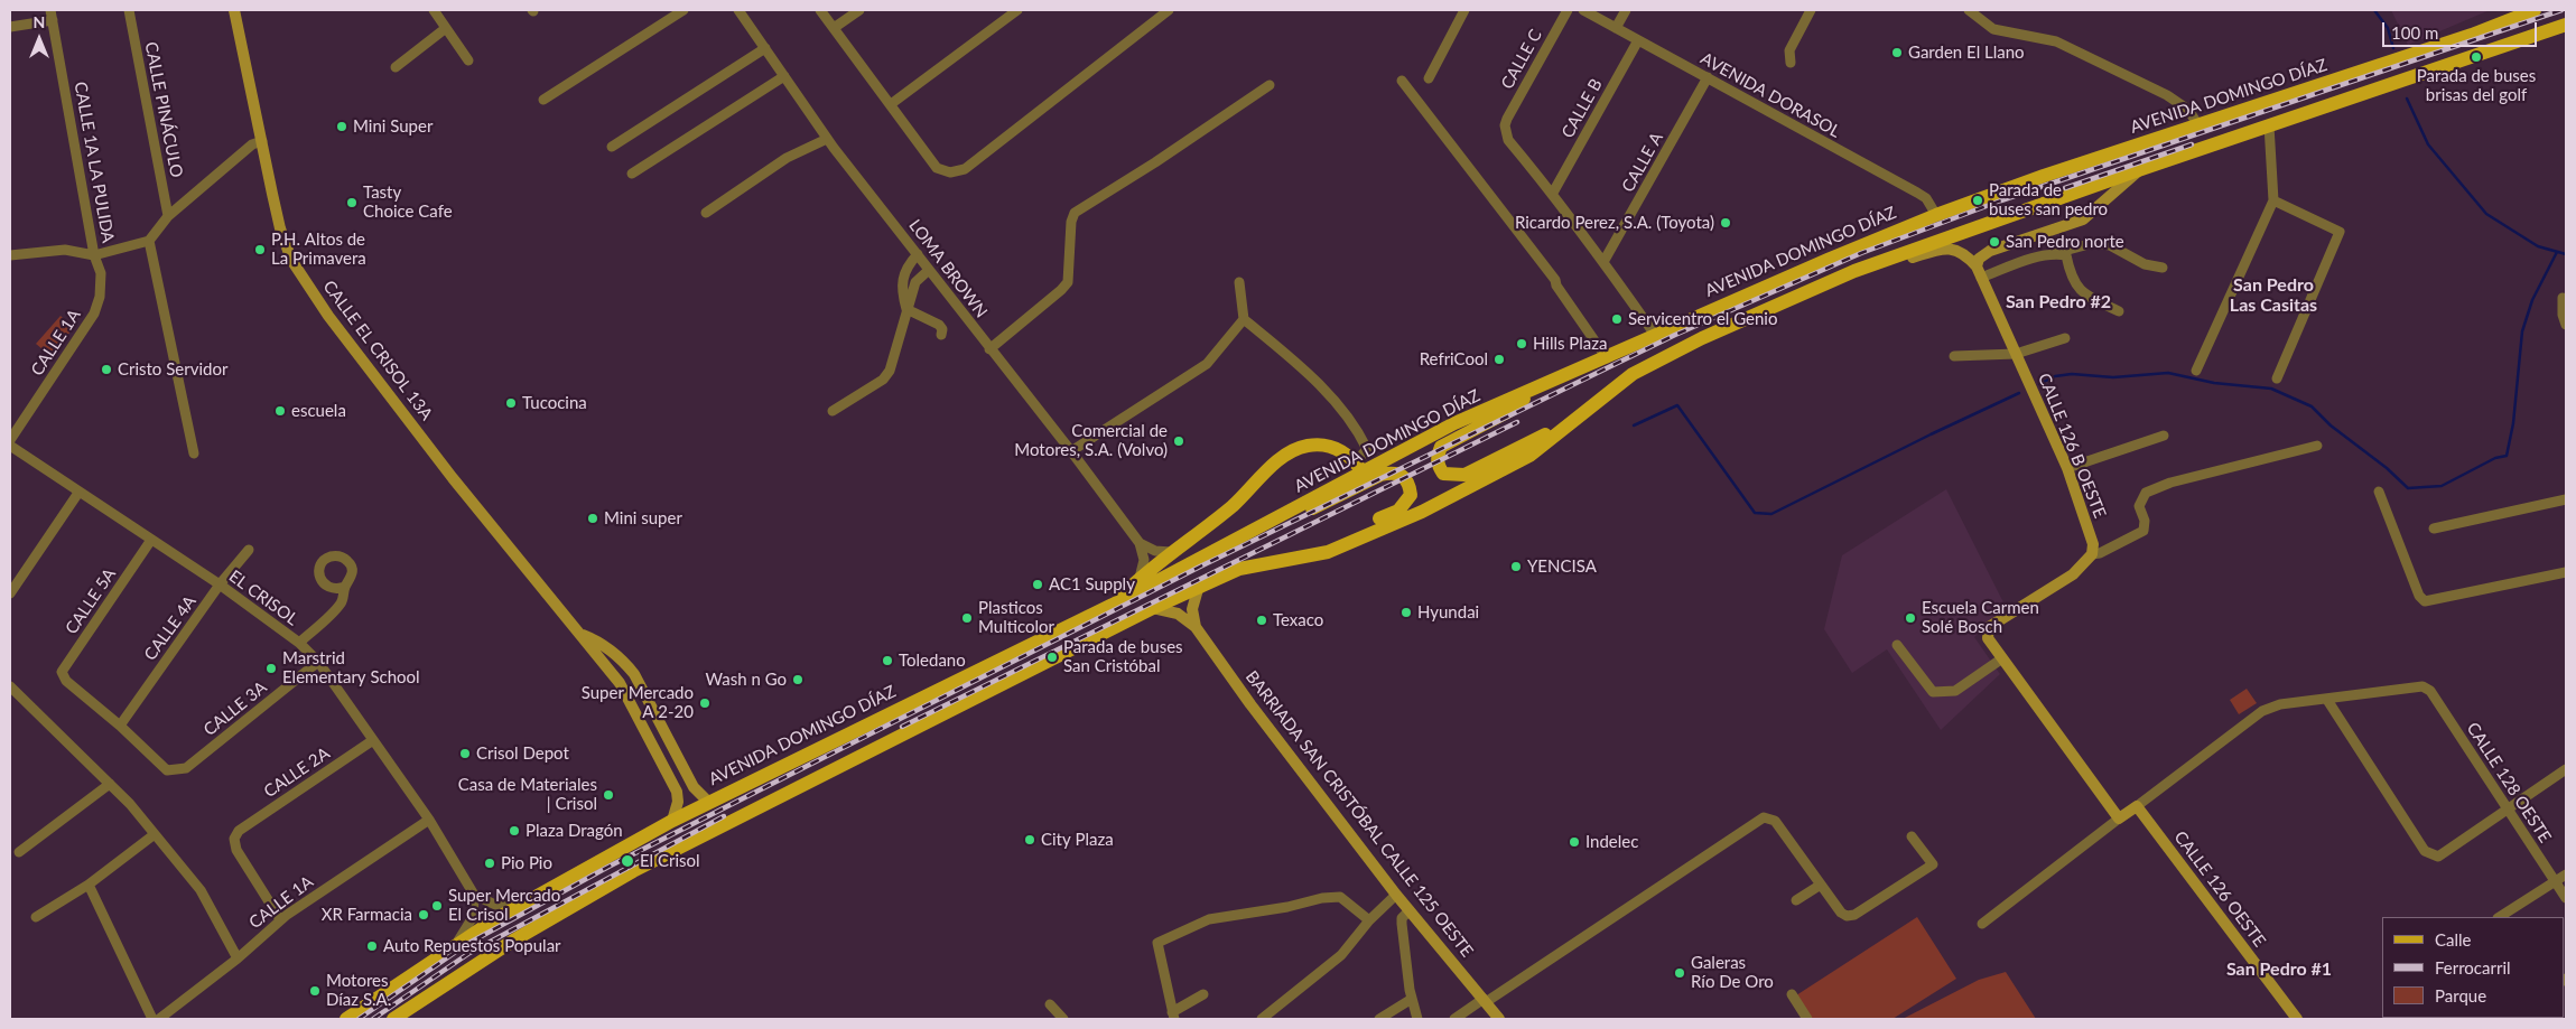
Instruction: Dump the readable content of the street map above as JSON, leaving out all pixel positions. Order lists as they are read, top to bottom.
{
  "streets": {
    "main road": ["AVENIDA DOMINGO DÍAZ"],
    "street": [
      "CALLE C",
      "AVENIDA DORASOL",
      "CALLE B",
      "CALLE PINÁCULO",
      "CALLE 1A LA PULIDA",
      "CALLE A",
      "LOMA BROWN",
      "CALLE 1A",
      "CALLE EL CRISOL 13A",
      "CALLE 126 B OESTE",
      "EL CRISOL",
      "CALLE 5A",
      "CALLE 4A",
      "CALLE 3A",
      "CALLE 2A",
      "CALLE 128 OESTE",
      "BARRIADA SAN CRISTÓBAL CALLE 125 OESTE",
      "CALLE 126 OESTE"
    ]
  },
  "crossings": [
    ["CALLE C", "CALLE B"],
    ["AVENIDA DORASOL", "AVENIDA DOMINGO DÍAZ"],
    ["AVENIDA DORASOL", "CALLE B"],
    ["AVENIDA DORASOL", "CALLE A"],
    ["AVENIDA DOMINGO DÍAZ", "CALLE EL CRISOL 13A"],
    ["CALLE 1A LA PULIDA", "CALLE 1A"],
    ["CALLE 1A", "EL CRISOL"],
    ["CALLE 1A", "CALLE 2A"],
    ["EL CRISOL", "CALLE 5A"],
    ["EL CRISOL", "CALLE 4A"],
    ["EL CRISOL", "CALLE 3A"],
    ["EL CRISOL", "CALLE 2A"],
    ["CALLE 5A", "CALLE 4A"],
    ["CALLE 5A", "CALLE 3A"],
    ["CALLE 4A", "CALLE 3A"]
  ],
  "districts": ["San Pedro Las Casitas", "San Pedro #2", "San Pedro #1"],
  "places": [
    "Garden El Llano",
    "Parada de buses brisas del golf",
    "Mini Super",
    "Parada de buses san pedro",
    "Tasty Choice Cafe",
    "Ricardo Perez, S.A. (Toyota)",
    "San Pedro norte",
    "P.H. Altos de La Primavera",
    "Servicentro el Genio",
    "Hills Plaza",
    "RefriCool",
    "Cristo Servidor",
    "Tucocina",
    "escuela",
    "Comercial de Motores, S.A. (Volvo)",
    "Mini super",
    "YENCISA",
    "AC1 Supply",
    "Hyundai",
    "Plasticos Multicolor",
    "Escuela Carmen Solé Bosch",
    "Texaco",
    "Parada de buses San Cristóbal",
    "Toledano",
    "Marstrid Elementary School",
    "Wash n Go",
    "Super Mercado A 2-20",
    "Crisol Depot",
    "Casa de Materiales | Crisol",
    "Plaza Dragón",
    "City Plaza",
    "Indelec",
    "El Crisol",
    "Pio Pio",
    "Super Mercado El Crisol",
    "XR Farmacia",
    "Auto Repuestos Popular",
    "Galeras Río De Oro",
    "Motores Díaz S.A."
  ],
  "legend": ["Calle", "Ferrocarril", "Parque"],
  "scale_bar": "100 m",
  "north": "top"
}
